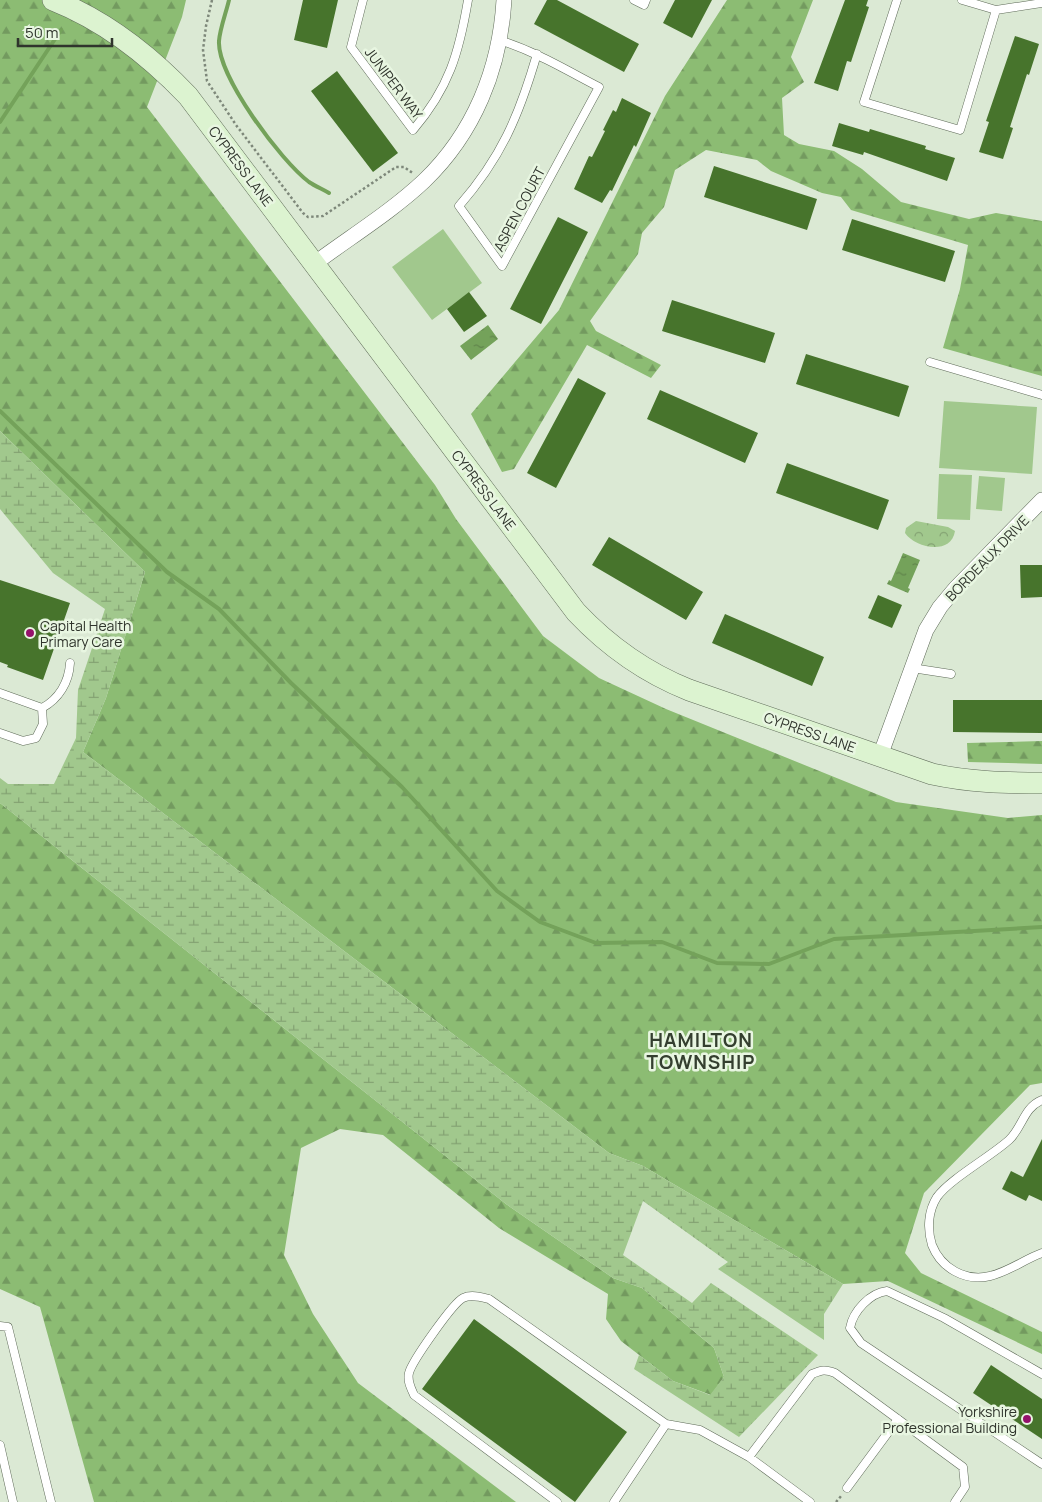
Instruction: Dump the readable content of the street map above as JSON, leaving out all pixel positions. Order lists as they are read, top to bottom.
{
  "streets": {
    "street": ["CYPRESS LANE", "BORDEAUX DRIVE"],
    "lane": ["JUNIPER WAY", "ASPEN COURT"]
  },
  "crossings": [
    ["CYPRESS LANE", "BORDEAUX DRIVE"]
  ],
  "districts": ["HAMILTON TOWNSHIP"],
  "places": ["Capital Health Primary Care", "Yorkshire Professional Building"],
  "scale_bar": "50 m"
}
